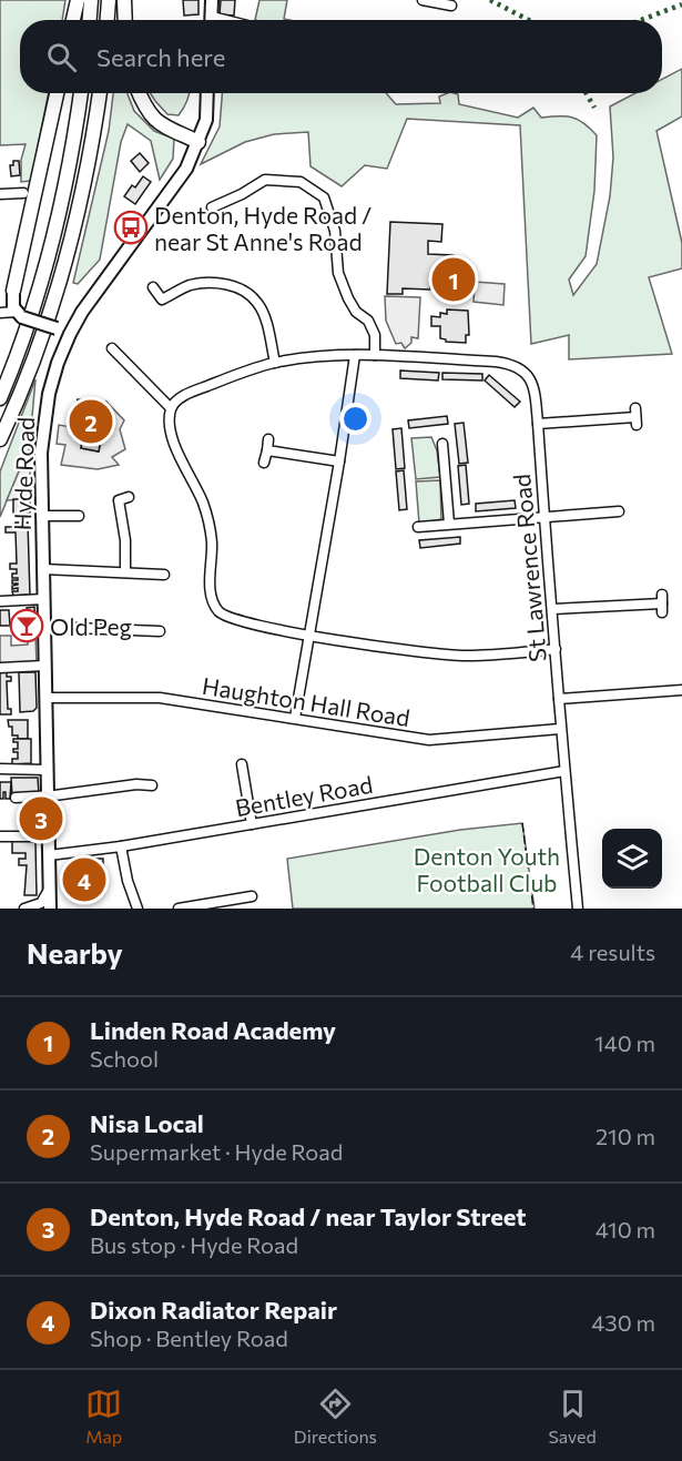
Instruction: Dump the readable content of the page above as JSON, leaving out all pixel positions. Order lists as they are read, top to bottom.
{
  "streets": {
    "main road": ["Hyde Road"],
    "street": ["St Lawrence Road", "Haughton Hall Road", "Bentley Road"]
  },
  "crossings": [
    ["Hyde Road", "Haughton Hall Road"],
    ["Hyde Road", "Bentley Road"],
    ["St Lawrence Road", "Haughton Hall Road"],
    ["St Lawrence Road", "Bentley Road"]
  ],
  "parks": ["Denton Youth Football Club"],
  "places": {
    "bus stop": ["Denton, Hyde Road / near St Anne's Road"],
    "bar": ["Old Peg"]
  },
  "page": {
    "search": "Search here",
    "pins": [
      "1",
      "2",
      "3",
      "4"
    ],
    "heading": ["Nearby", "4 results"],
    "list": [
      {
        "mark": "1",
        "name": "Linden Road Academy",
        "note": "School",
        "value": "140 m"
      },
      {
        "mark": "2",
        "name": "Nisa Local",
        "note": "Supermarket · Hyde Road",
        "value": "210 m"
      },
      {
        "mark": "3",
        "name": "Denton, Hyde Road / near Taylor Street",
        "note": "Bus stop · Hyde Road",
        "value": "410 m"
      },
      {
        "mark": "4",
        "name": "Dixon Radiator Repair",
        "note": "Shop · Bentley Road",
        "value": "430 m"
      }
    ],
    "nav": ["Map", "Directions", "Saved"]
  }
}
